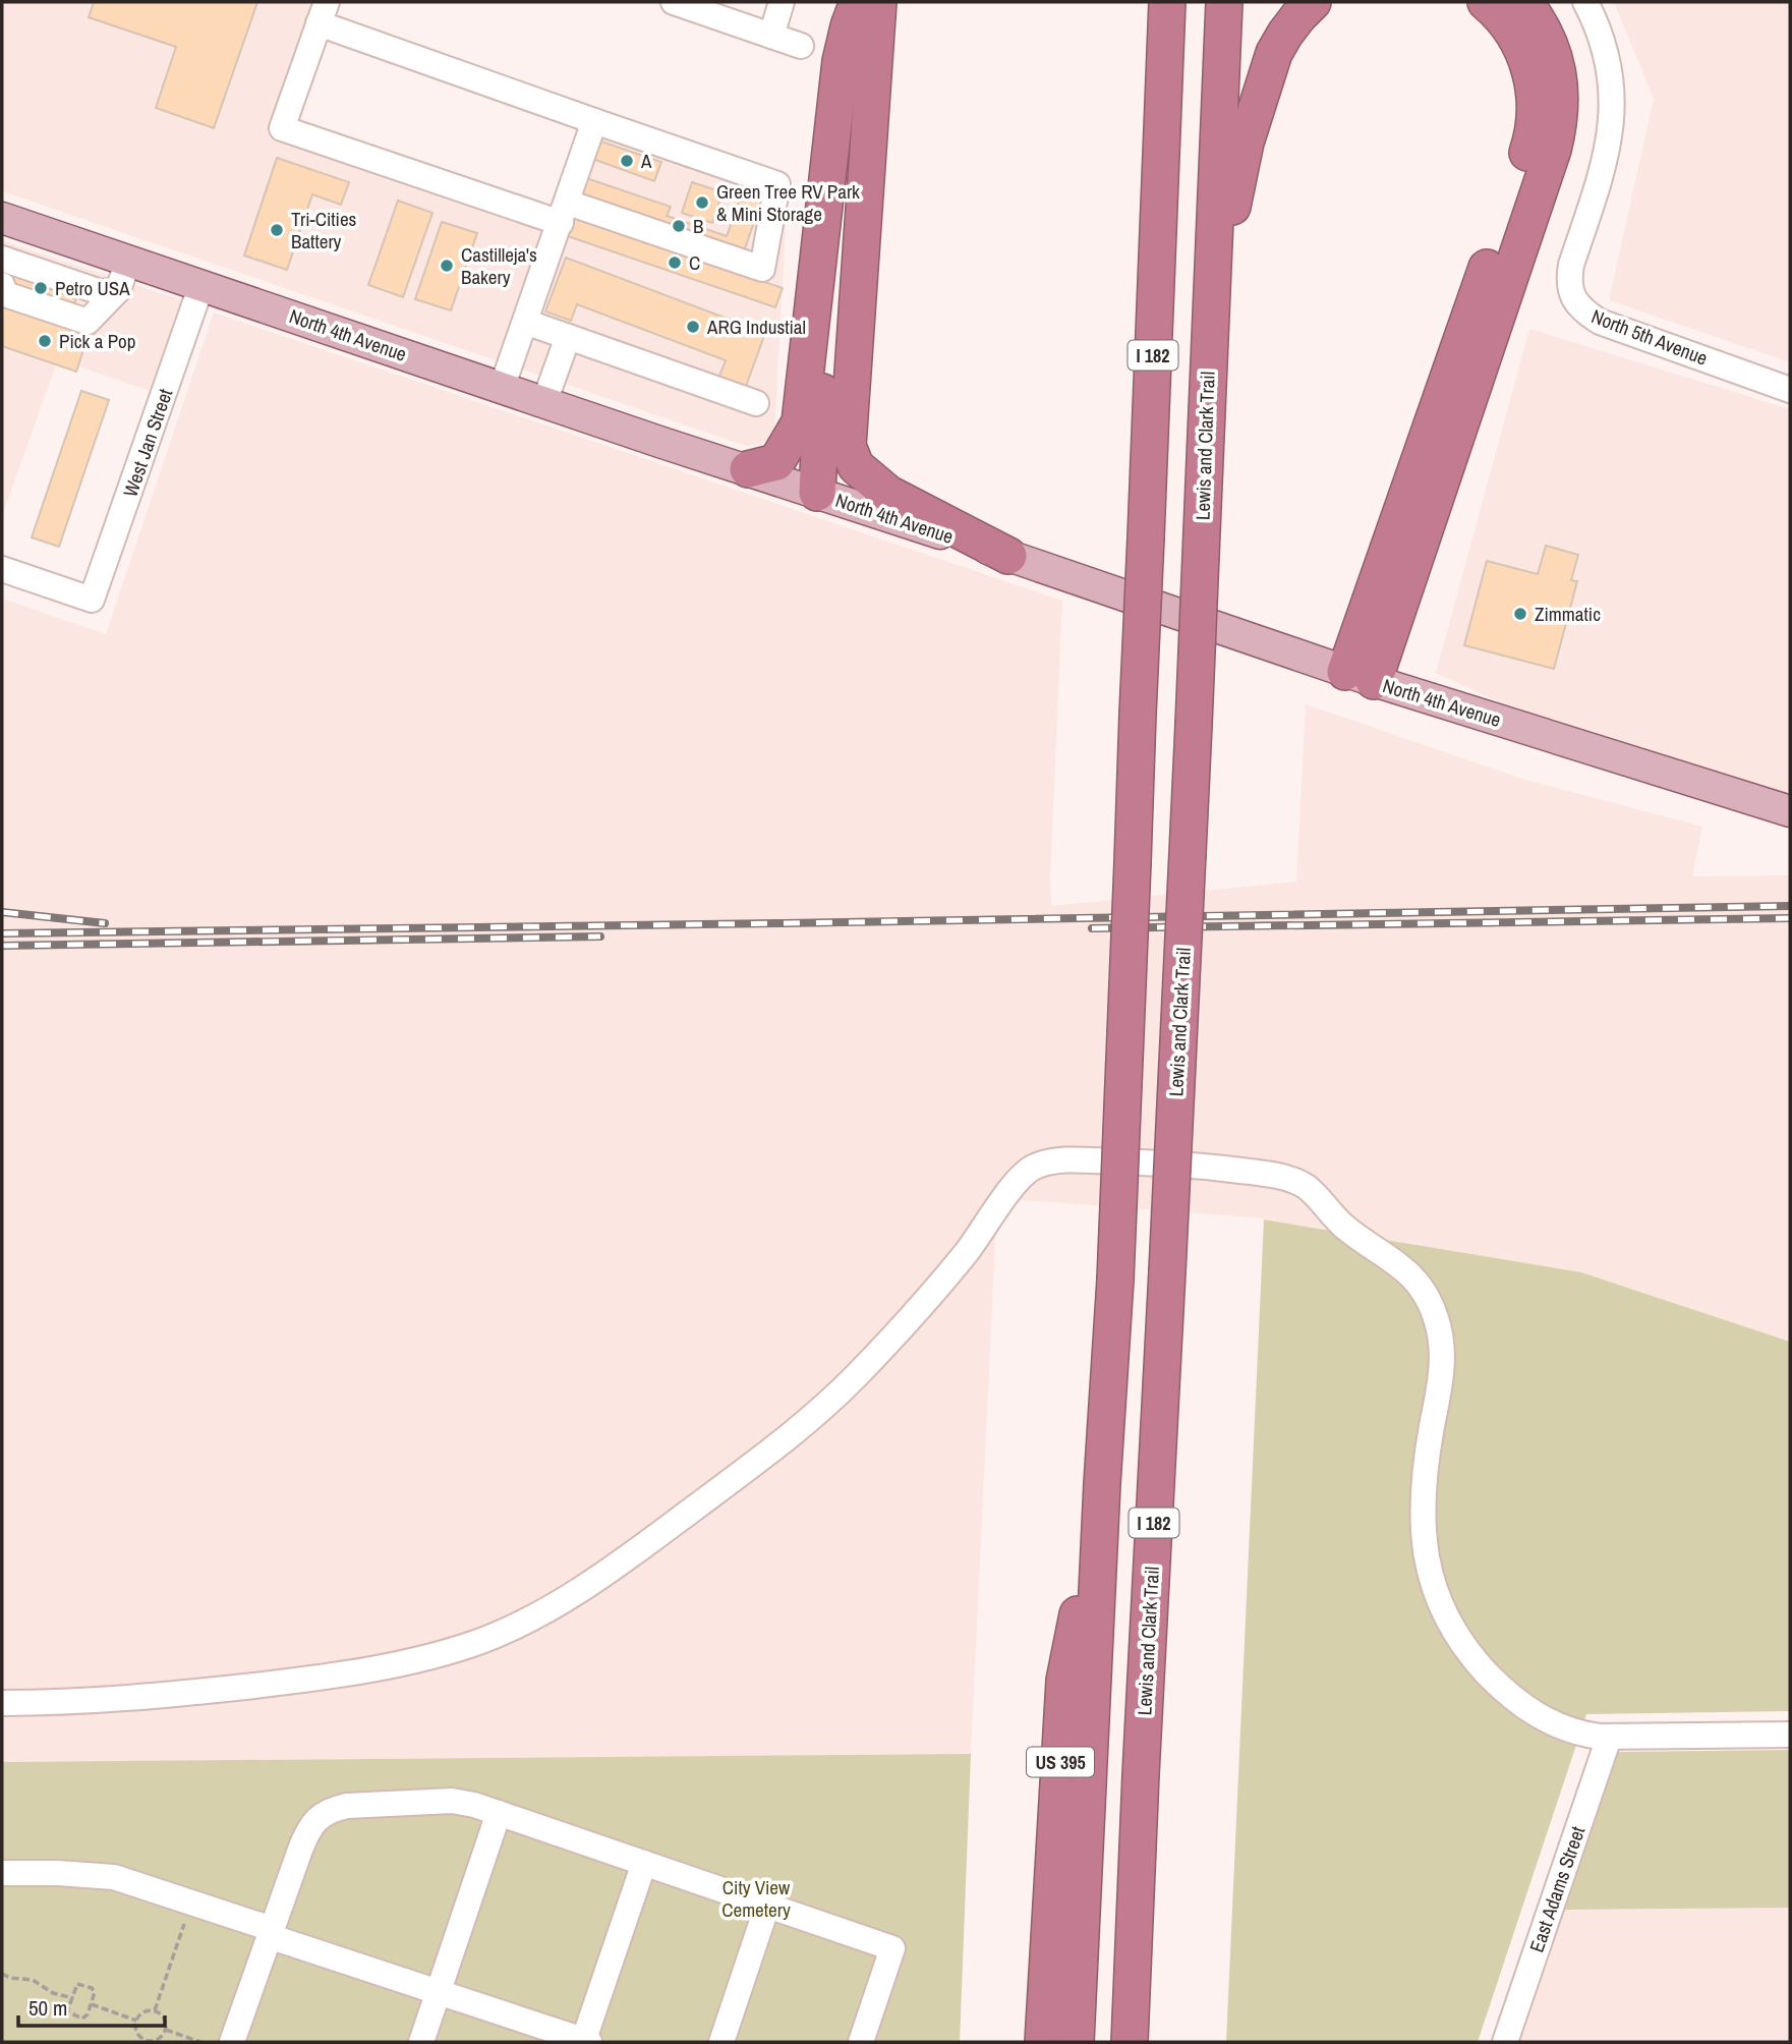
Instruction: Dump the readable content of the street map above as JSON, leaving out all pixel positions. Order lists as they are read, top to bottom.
{
  "streets": {
    "highway": ["I 182", "Lewis and Clark Trail", "US 395"],
    "main road": ["North 4th Avenue"],
    "street": ["North 5th Avenue", "West Jan Street", "East Adams Street"]
  },
  "crossings": [
    ["North 4th Avenue", "West Jan Street"],
    ["I 182", "US 395"]
  ],
  "parks": ["City View Cemetery"],
  "places": [
    "A",
    "Green Tree RV Park & Mini Storage",
    "B",
    "Tri-Cities Battery",
    "C",
    "Castilleja's Bakery",
    "Petro USA",
    "ARG Industial",
    "Pick a Pop",
    "Zimmatic"
  ],
  "scale_bar": "50 m"
}
